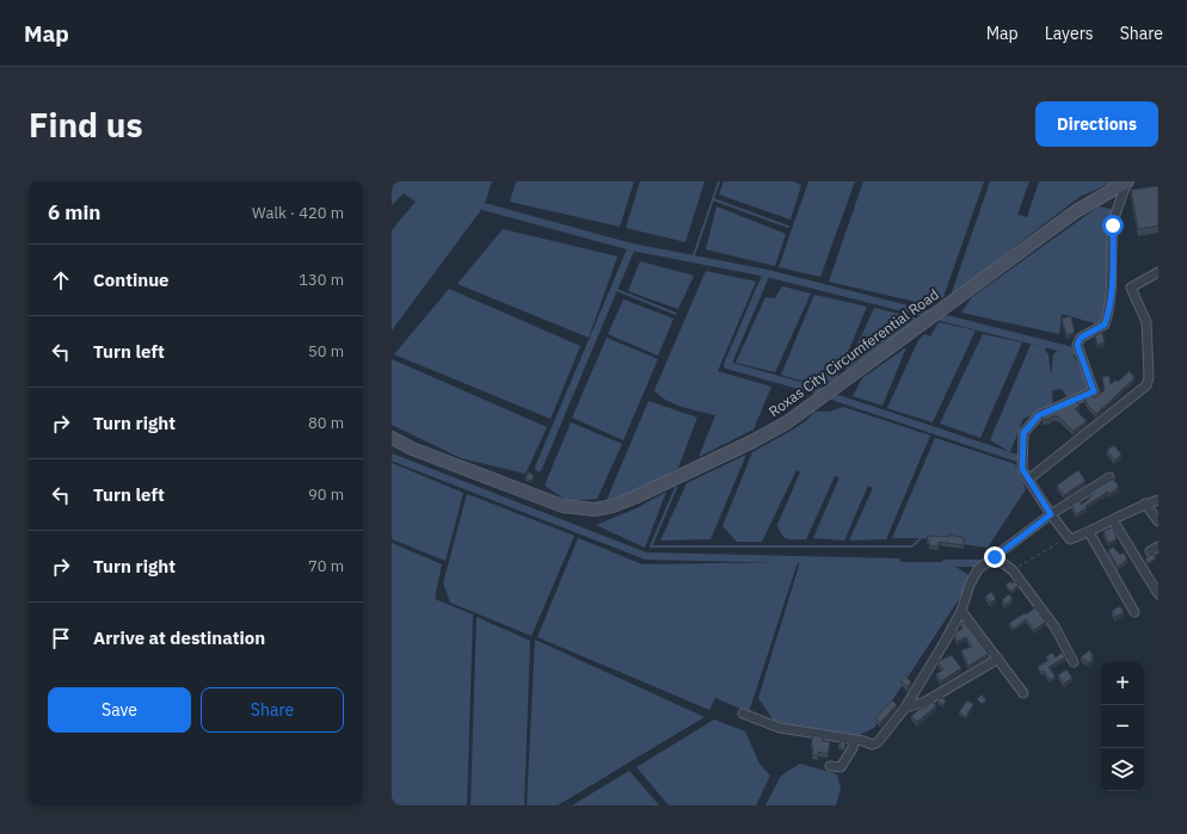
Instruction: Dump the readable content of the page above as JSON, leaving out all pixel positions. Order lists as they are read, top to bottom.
{
  "streets": {
    "main road": ["Roxas City Circumferential Road"]
  },
  "page": {
    "header": "Map",
    "nav": ["Map", "Layers", "Share"],
    "buttons": [
      "Directions",
      ["Save", "Share"]
    ],
    "title": "Find us",
    "heading": ["6 min", "Walk · 420 m"],
    "list": [
      ["Continue", "130 m"],
      ["Turn left", "50 m"],
      ["Turn right", "80 m"],
      ["Turn left", "90 m"],
      ["Turn right", "70 m"],
      "Arrive at destination"
    ],
    "map_buttons": ["+", "−"]
  }
}
